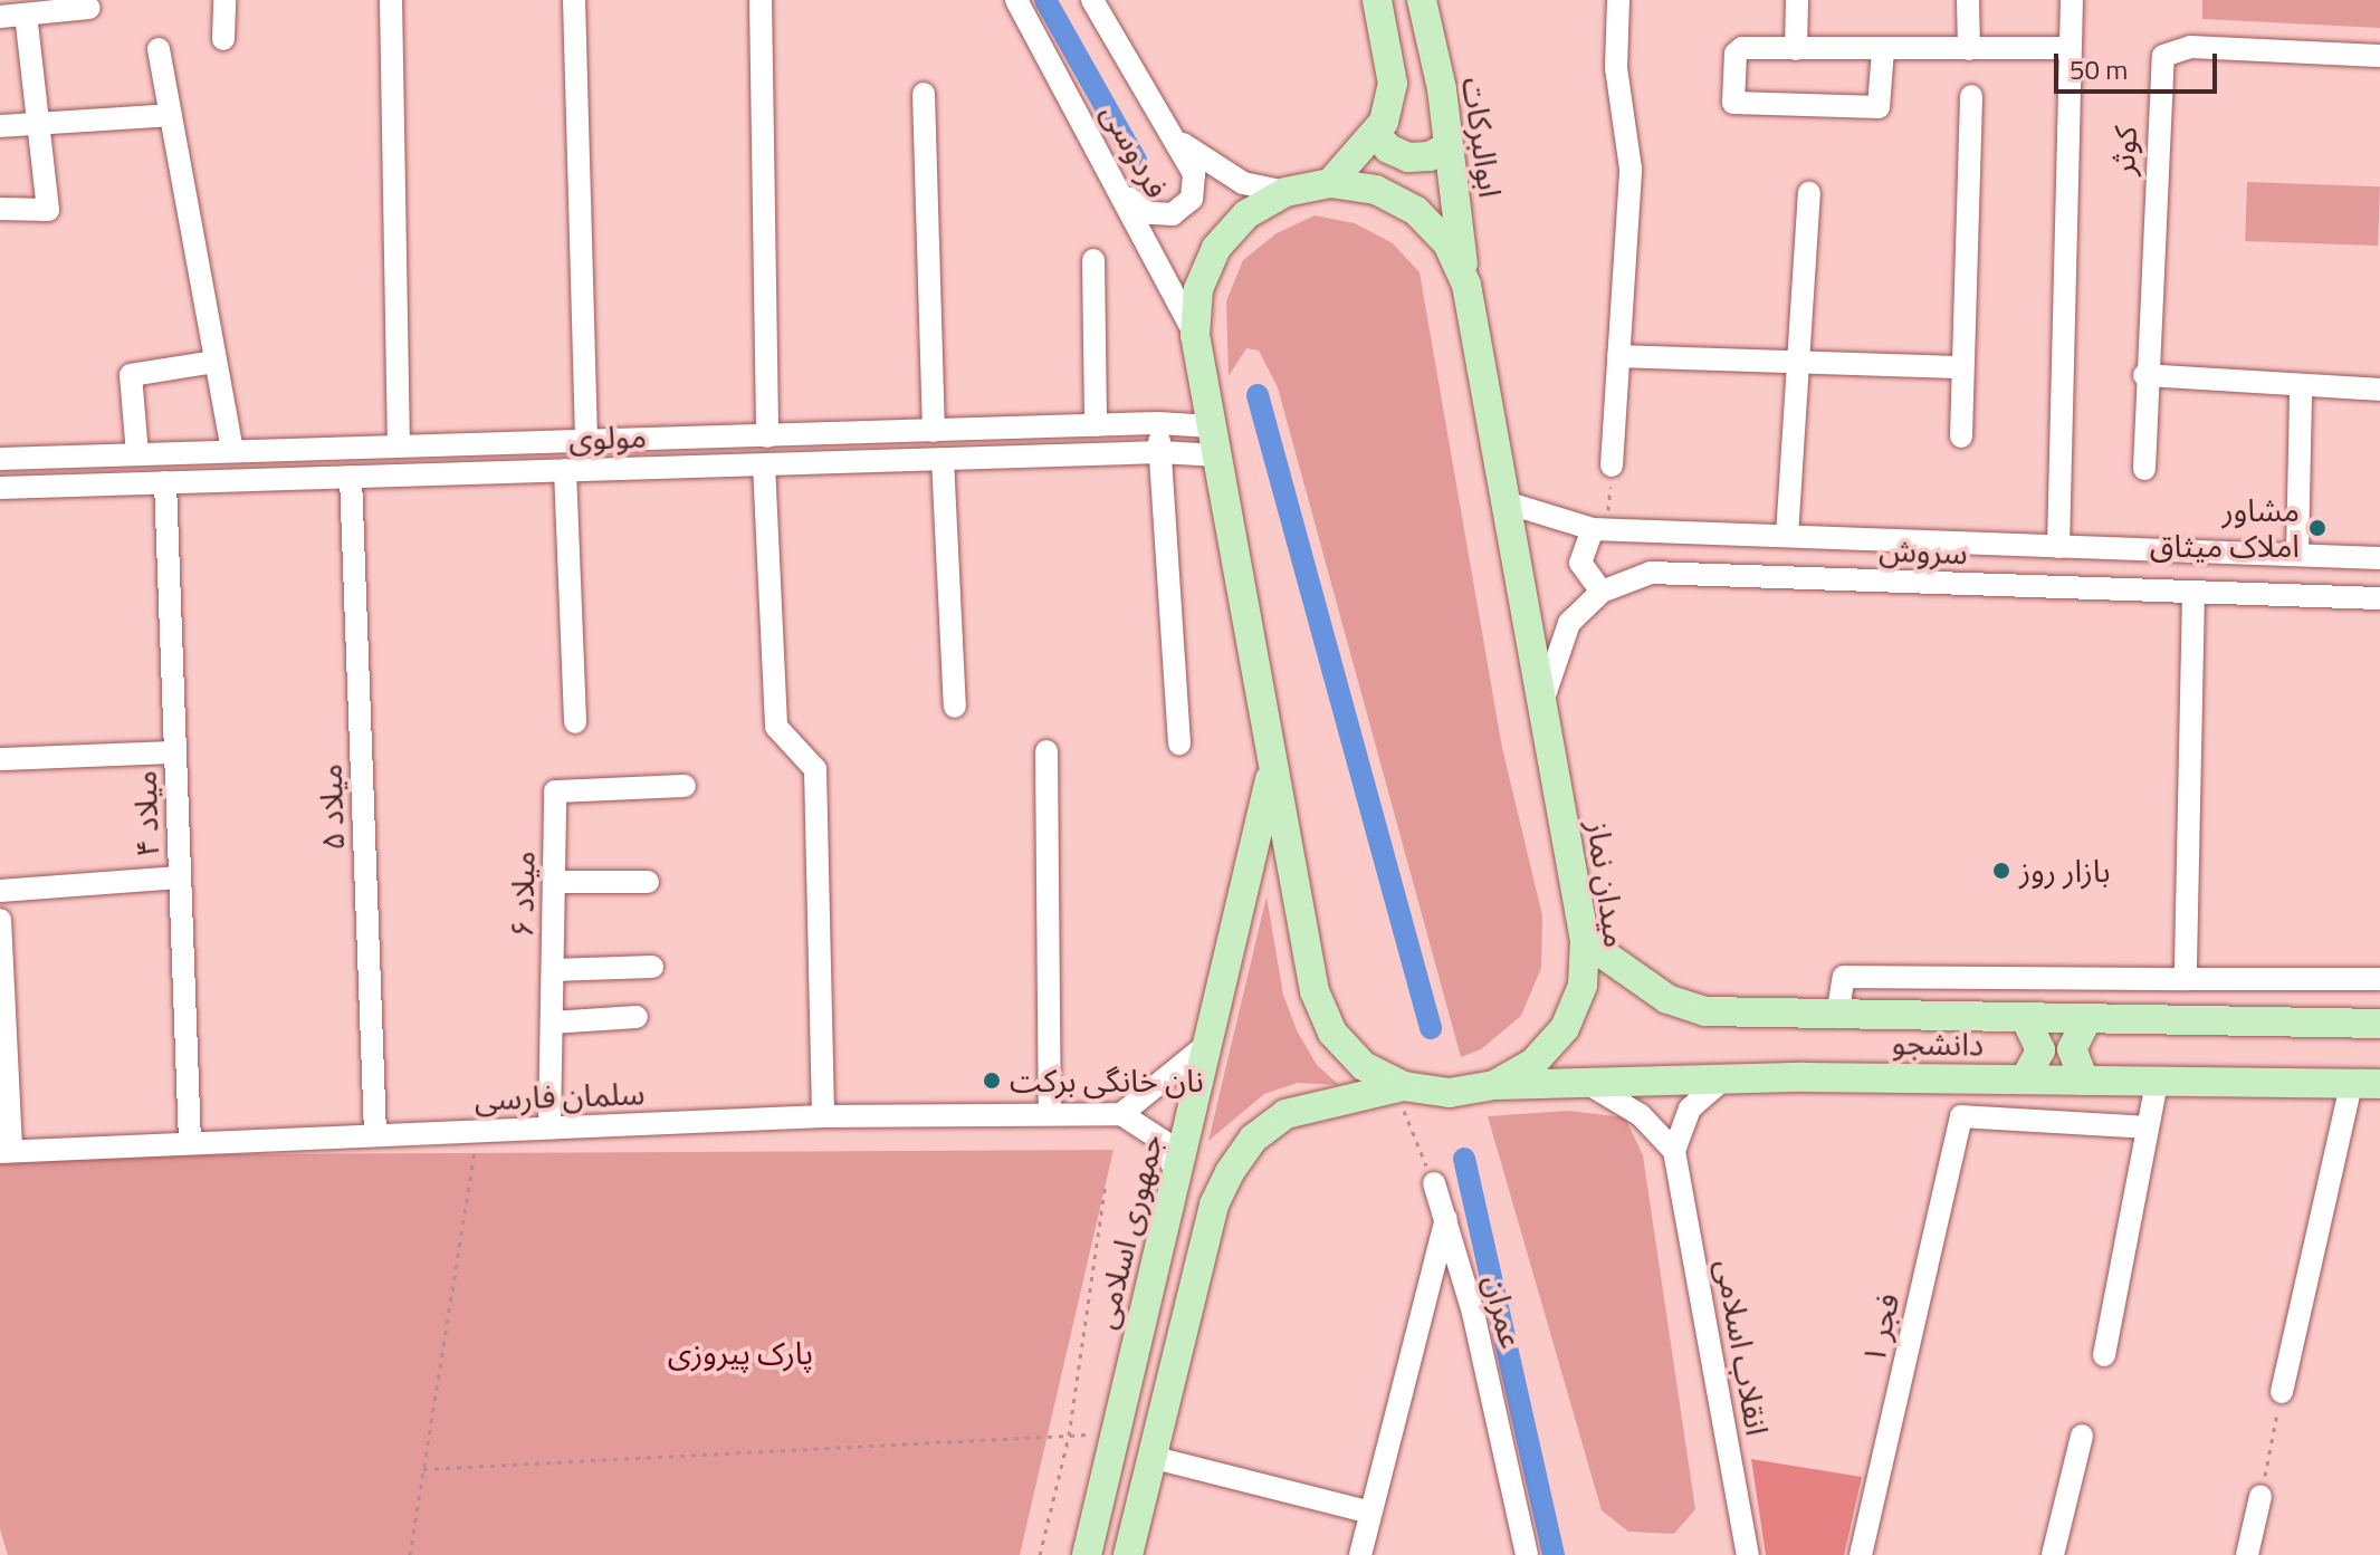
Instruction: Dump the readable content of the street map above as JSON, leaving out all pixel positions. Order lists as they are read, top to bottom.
{
  "streets": {
    "main road": [
      "ابوالبرکات",
      "میدان نماز",
      "دانشجو",
      "جمهوری اسلامی"
    ],
    "street": [
      "فردوسی",
      "کوثر",
      "مولوی",
      "سروش",
      "میلاد ۵",
      "میلاد ۴",
      "میلاد ۶",
      "سلمان فارسی",
      "عمران",
      "فجر ۱",
      "انقلاب اسلامی"
    ]
  },
  "crossings": [
    ["ابوالبرکات", "میدان نماز"],
    ["فردوسی", "میدان نماز"],
    ["مولوی", "میلاد ۵"],
    ["مولوی", "میلاد ۴"],
    ["مولوی", "میدان نماز"],
    ["سروش", "میدان نماز"],
    ["میلاد ۵", "سلمان فارسی"],
    ["میلاد ۴", "سلمان فارسی"],
    ["میدان نماز", "دانشجو"],
    ["میدان نماز", "جمهوری اسلامی"],
    ["میلاد ۶", "سلمان فارسی"]
  ],
  "parks": ["پارک پیروزی"],
  "places": ["مشاور املاک میثاق", "بازار روز", "نان خانگی برکت"],
  "scale_bar": "50 m"
}
